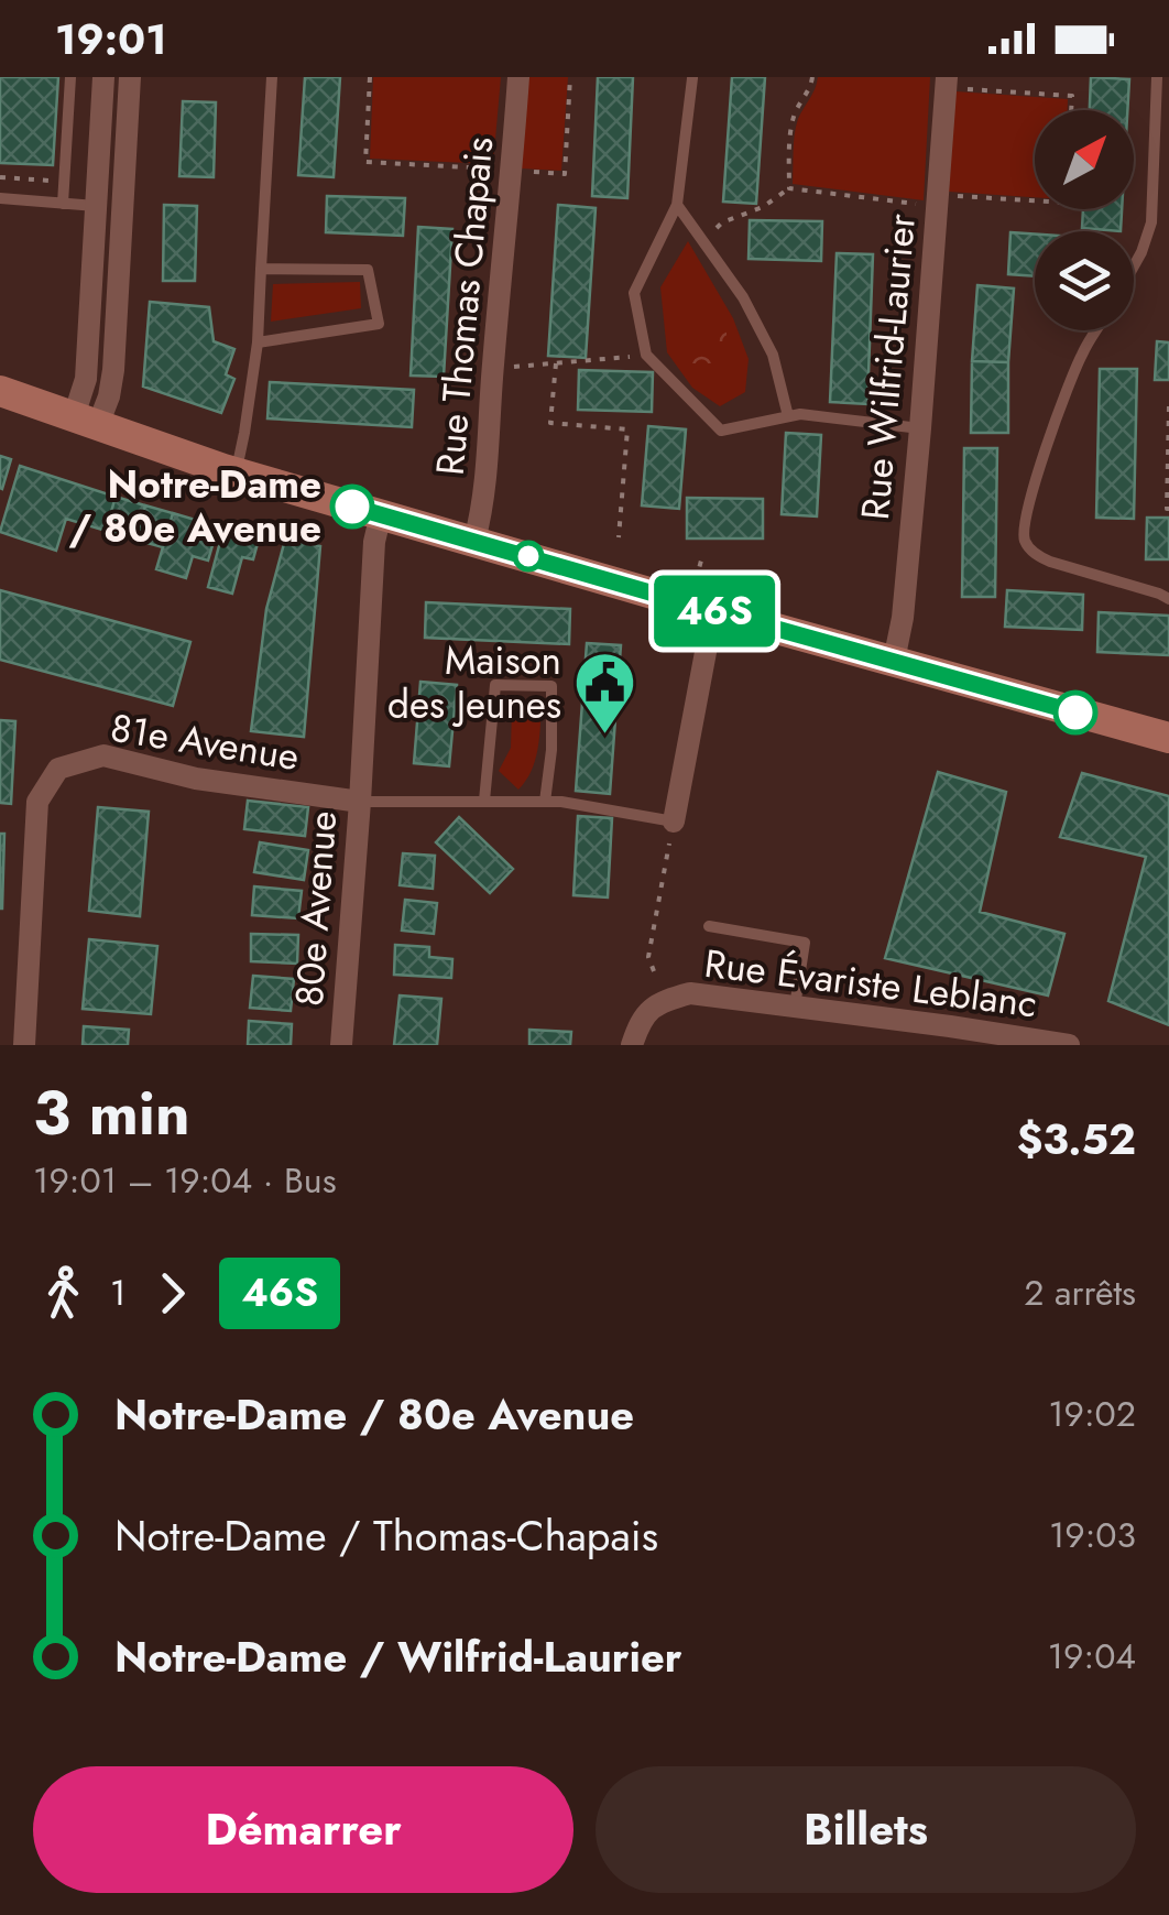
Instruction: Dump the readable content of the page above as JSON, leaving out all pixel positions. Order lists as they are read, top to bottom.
{
  "streets": {
    "street": [
      "Rue Thomas Chapais",
      "Rue Wilfrid-Laurier",
      "81e Avenue",
      "80e Avenue",
      "Rue Évariste Leblanc"
    ]
  },
  "crossings": [
    ["81e Avenue", "80e Avenue"]
  ],
  "places": {
    "other": ["Notre-Dame / 80e Avenue"],
    "public building": ["Maison des Jeunes"]
  },
  "lines": ["bus line 46S"],
  "north": "top right",
  "page": {
    "status": "19:01",
    "on_map": "46S",
    "heading": ["3 min", "19:01 – 19:04 · Bus", "$3.52"],
    "legs": ["1", "46S", "2 arrêts"],
    "list": [
      {
        "name": "Notre-Dame / 80e Avenue",
        "value": "19:02"
      },
      {
        "name": "Notre-Dame / Thomas-Chapais",
        "value": "19:03"
      },
      {
        "name": "Notre-Dame / Wilfrid-Laurier",
        "value": "19:04"
      }
    ],
    "buttons": ["Démarrer", "Billets"]
  }
}
